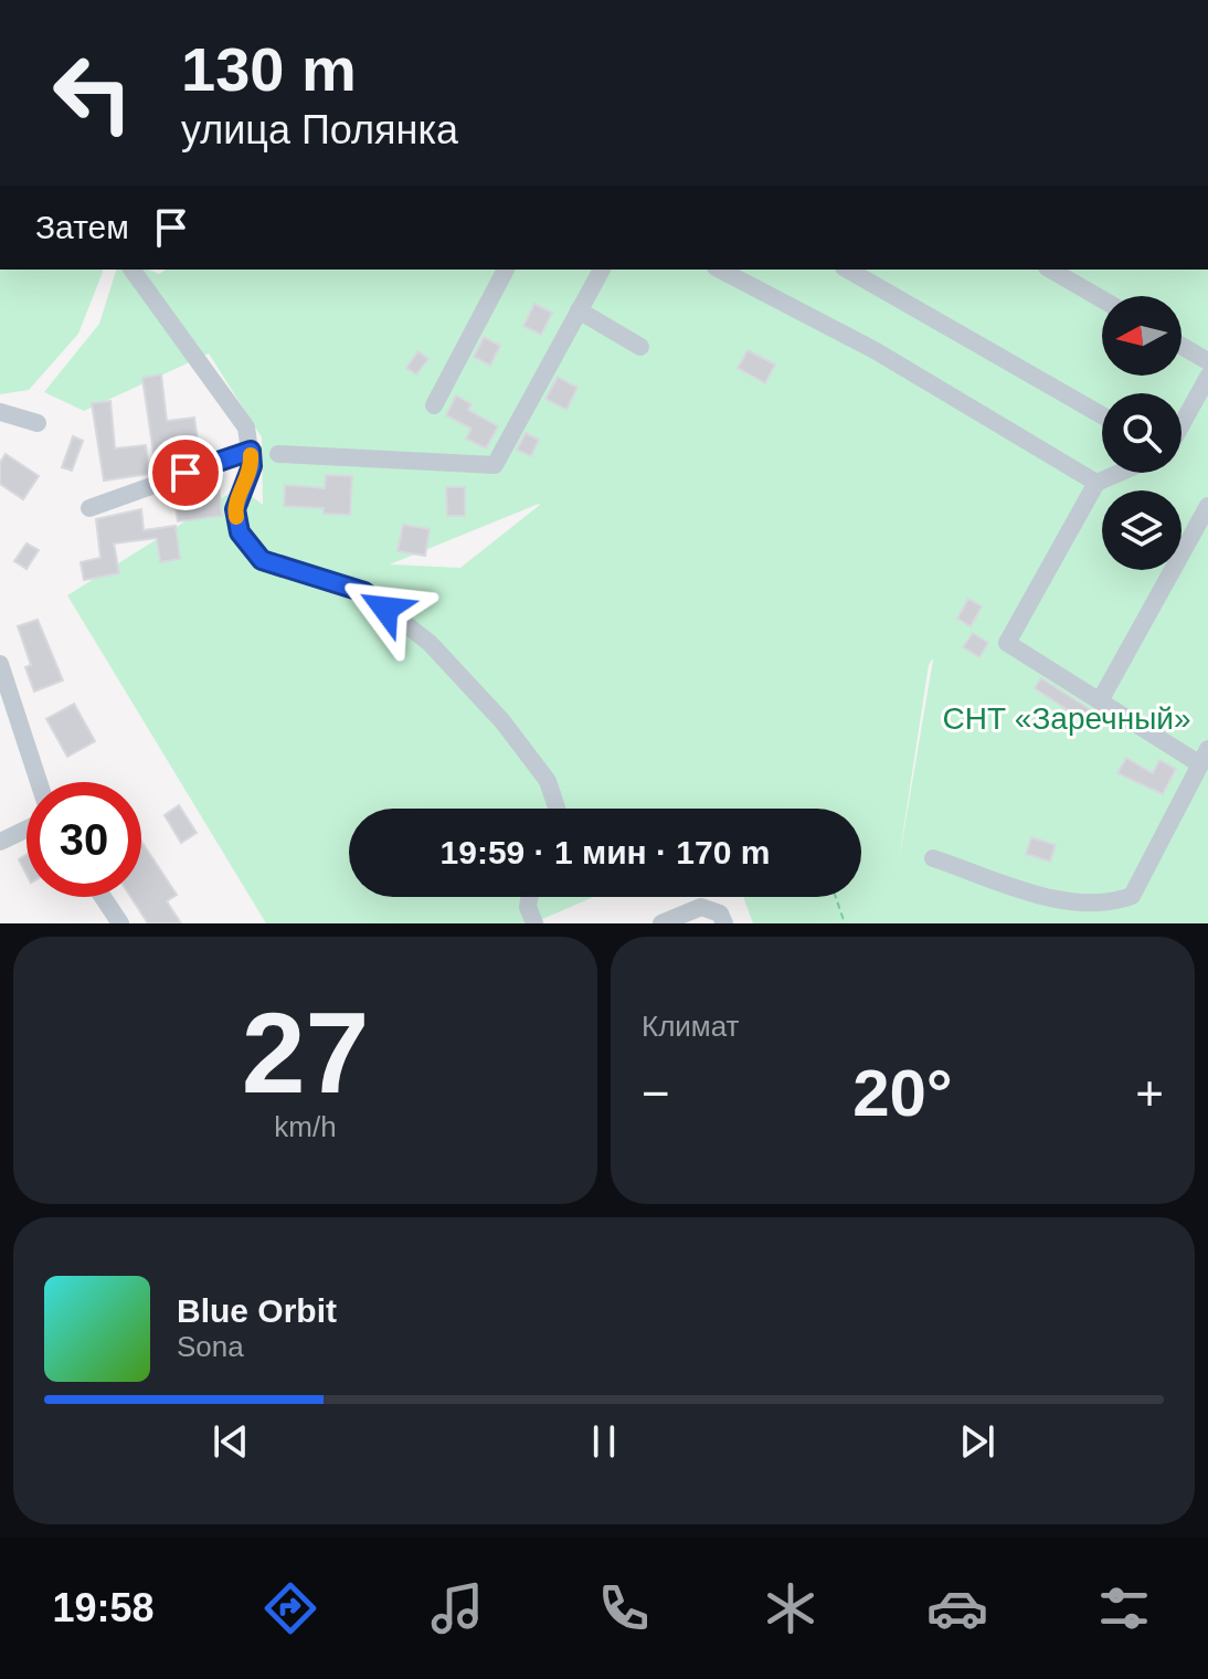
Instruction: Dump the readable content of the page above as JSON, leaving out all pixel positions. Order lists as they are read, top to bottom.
{
  "parks": ["СНТ «Заречный»"],
  "north": "left",
  "page": {
    "turn": ["130 m", "улица Полянка"],
    "then": "Затем",
    "limit": "30",
    "trip": "19:59 · 1 мин · 170 m",
    "tile": [
      ["27", "km/h"],
      "Климат"
    ],
    "heat": ["−", "20°", "+"],
    "song": ["Blue Orbit", "Sona"],
    "tabs": "19:58"
  }
}
